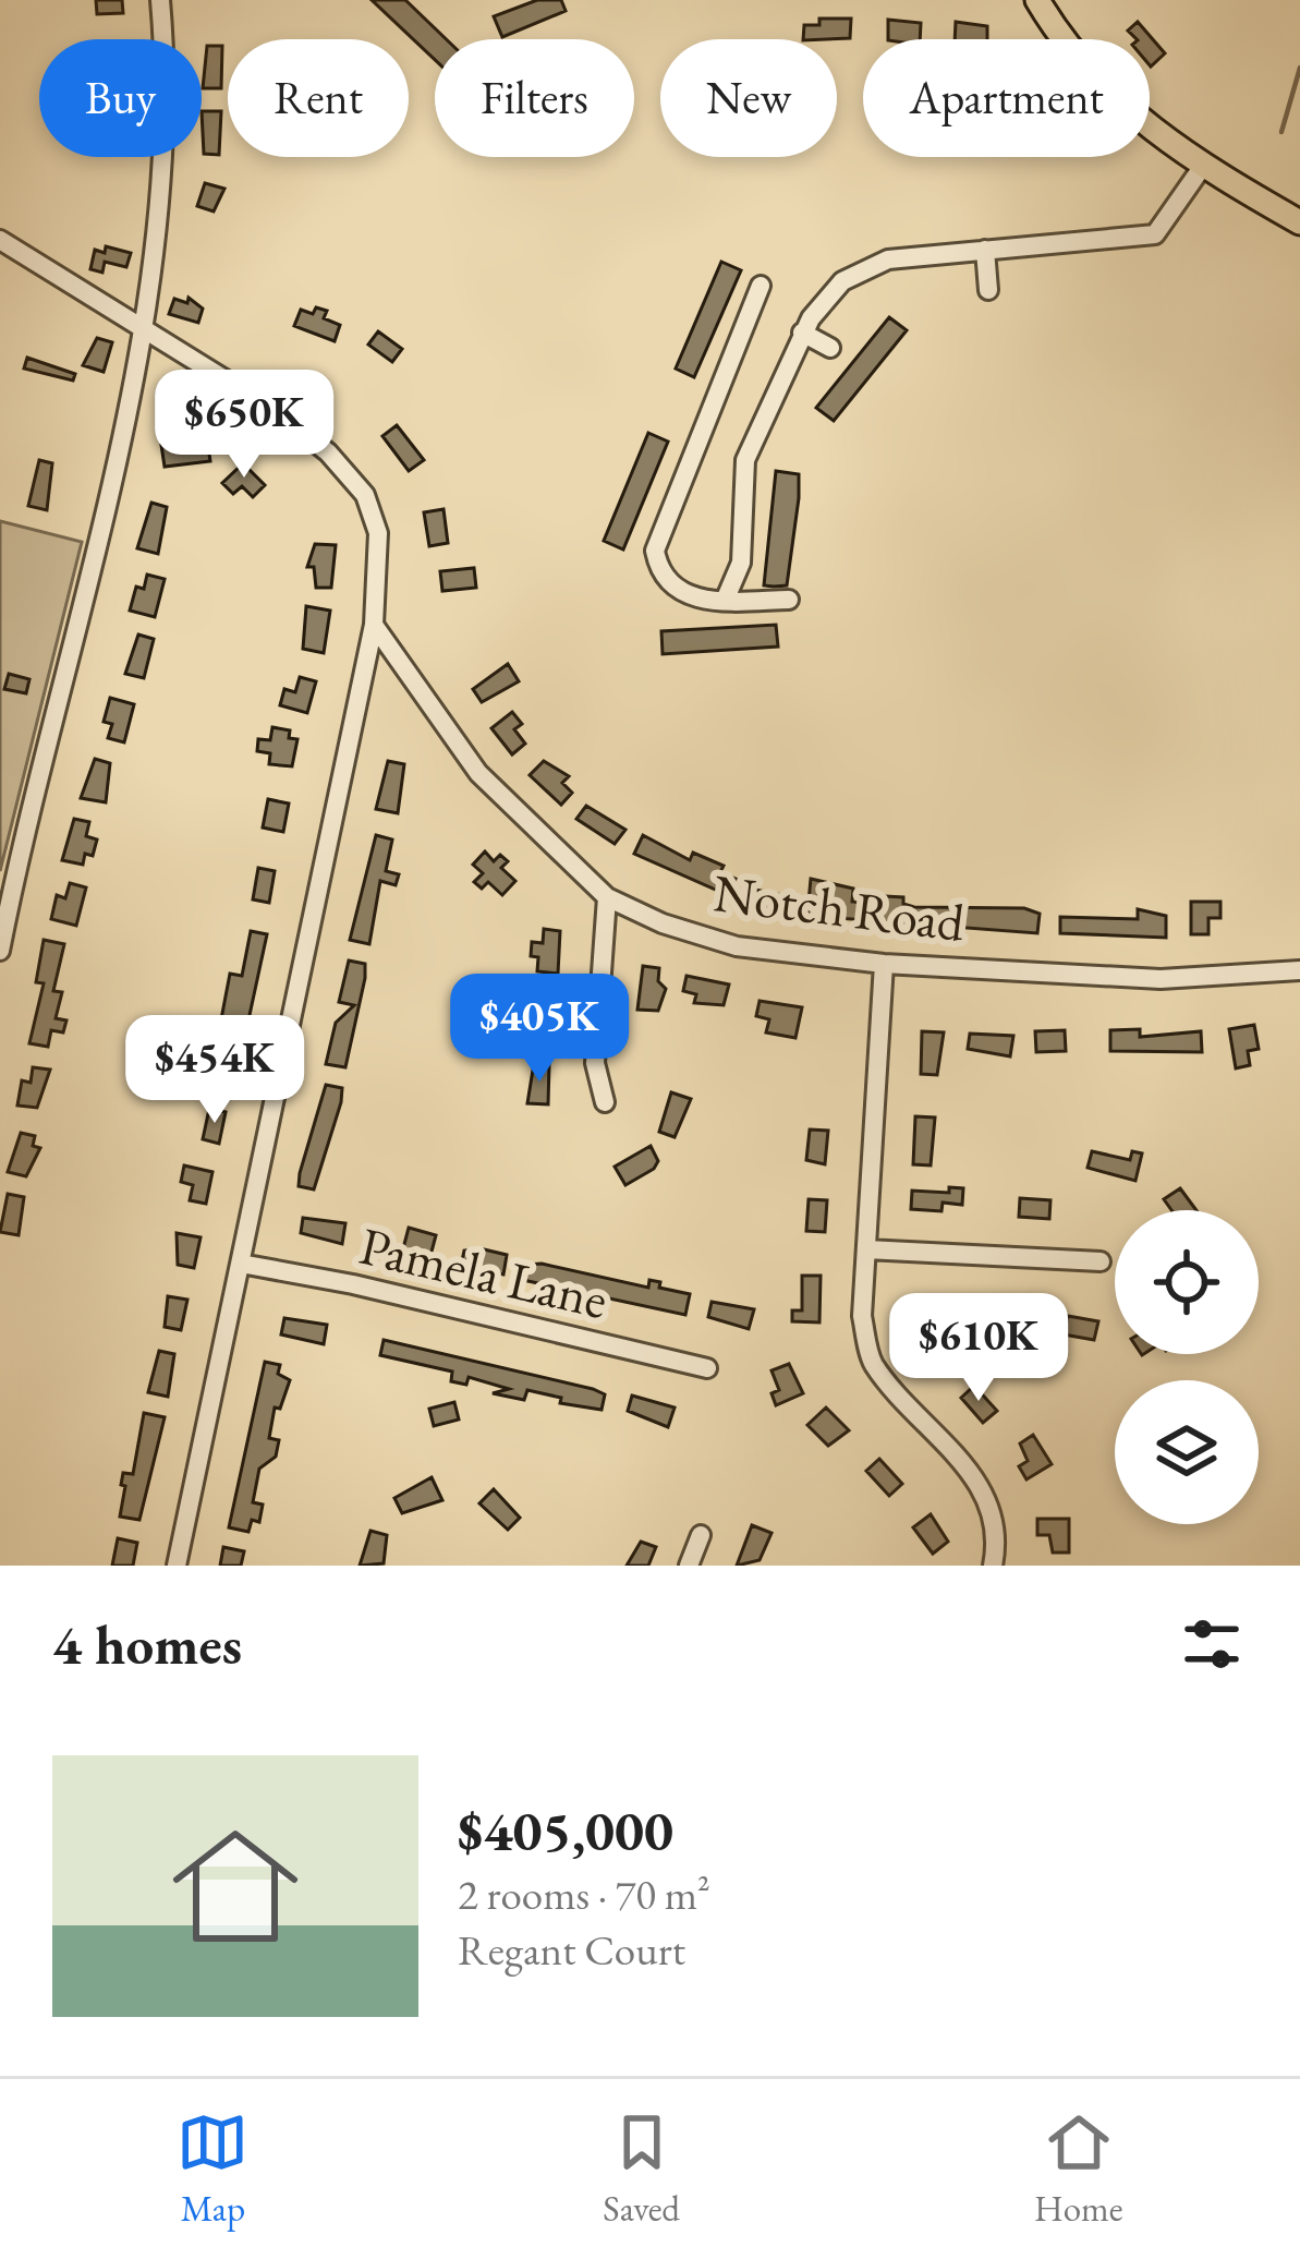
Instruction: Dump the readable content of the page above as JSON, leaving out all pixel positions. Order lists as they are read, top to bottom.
{
  "streets": {
    "street": ["Notch Road", "Pamela Lane"]
  },
  "page": {
    "chip": [
      "Buy",
      "Rent",
      "Filters",
      "New",
      "Apartment"
    ],
    "price": [
      "$650K",
      "$405K",
      "$454K",
      "$610K"
    ],
    "heading": "4 homes",
    "list": [
      {
        "name": "$405,000",
        "note": "2 rooms · 70 m² · Regant Court"
      }
    ],
    "tabs": ["Map", "Saved", "Home"]
  }
}
